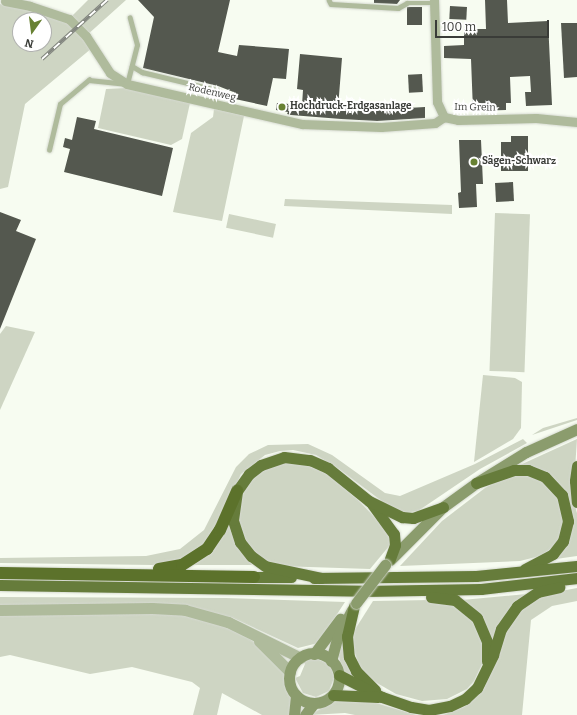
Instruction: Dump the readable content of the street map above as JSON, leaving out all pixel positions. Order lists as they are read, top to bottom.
{
  "streets": {
    "street": ["Rodenweg", "Im Grein"]
  },
  "crossings": [
    ["Rodenweg", "Im Grein"]
  ],
  "places": ["Hochdruck-Erdgasanlage", "Sägen-Schwarz"],
  "scale_bar": "100 m",
  "north": "bottom"
}
